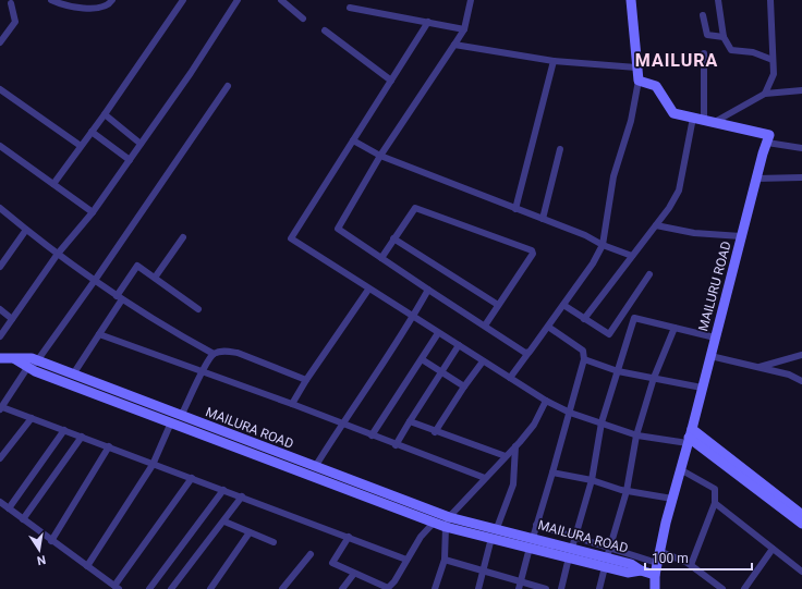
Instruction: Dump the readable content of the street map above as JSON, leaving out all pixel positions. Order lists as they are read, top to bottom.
{
  "streets": {
    "street": ["MAILURU ROAD", "MAILURA ROAD"]
  },
  "crossings": [
    ["MAILURU ROAD", "MAILURA ROAD"]
  ],
  "districts": ["MAILURA"],
  "scale_bar": "100 m",
  "north": "bottom"
}
